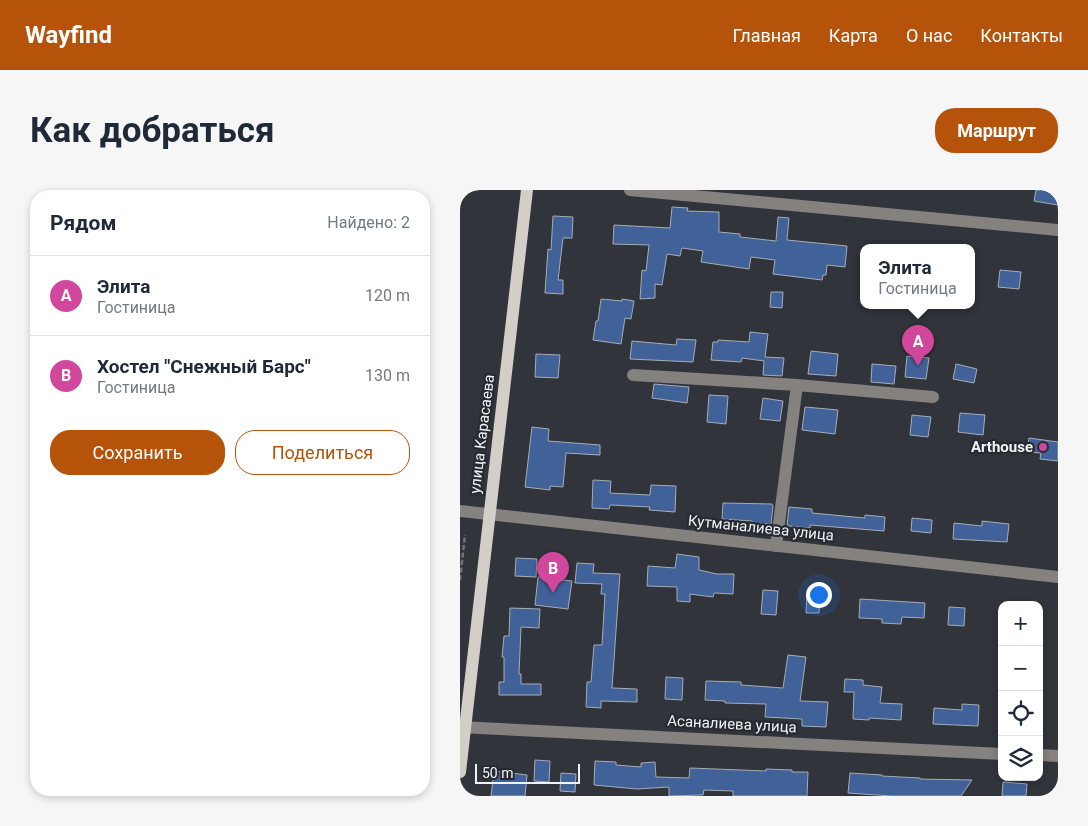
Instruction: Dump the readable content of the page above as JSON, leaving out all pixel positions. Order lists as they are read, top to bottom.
{
  "streets": {
    "main road": ["улица Карасаева"],
    "street": ["Кутманалиева улица", "Асаналиева улица"]
  },
  "crossings": [
    ["улица Карасаева", "Кутманалиева улица"],
    ["улица Карасаева", "Асаналиева улица"]
  ],
  "places": ["Arthouse"],
  "scale_bar": "50 m",
  "page": {
    "header": "Wayfind",
    "nav": [
      "Главная",
      "Карта",
      "О нас",
      "Контакты"
    ],
    "buttons": [
      "Маршрут",
      ["Сохранить", "Поделиться"]
    ],
    "title": "Как добраться",
    "heading": ["Рядом", "Найдено: 2"],
    "popup": ["Элита", "Гостиница"],
    "list": [
      {
        "mark": "A",
        "name": "Элита",
        "note": "Гостиница",
        "value": "120 m"
      },
      {
        "mark": "B",
        "name": "Хостел \"Снежный Барс\"",
        "note": "Гостиница",
        "value": "130 m"
      }
    ],
    "pins": ["A", "B"],
    "map_buttons": ["+", "−"],
    "scale": "50 m"
  }
}
